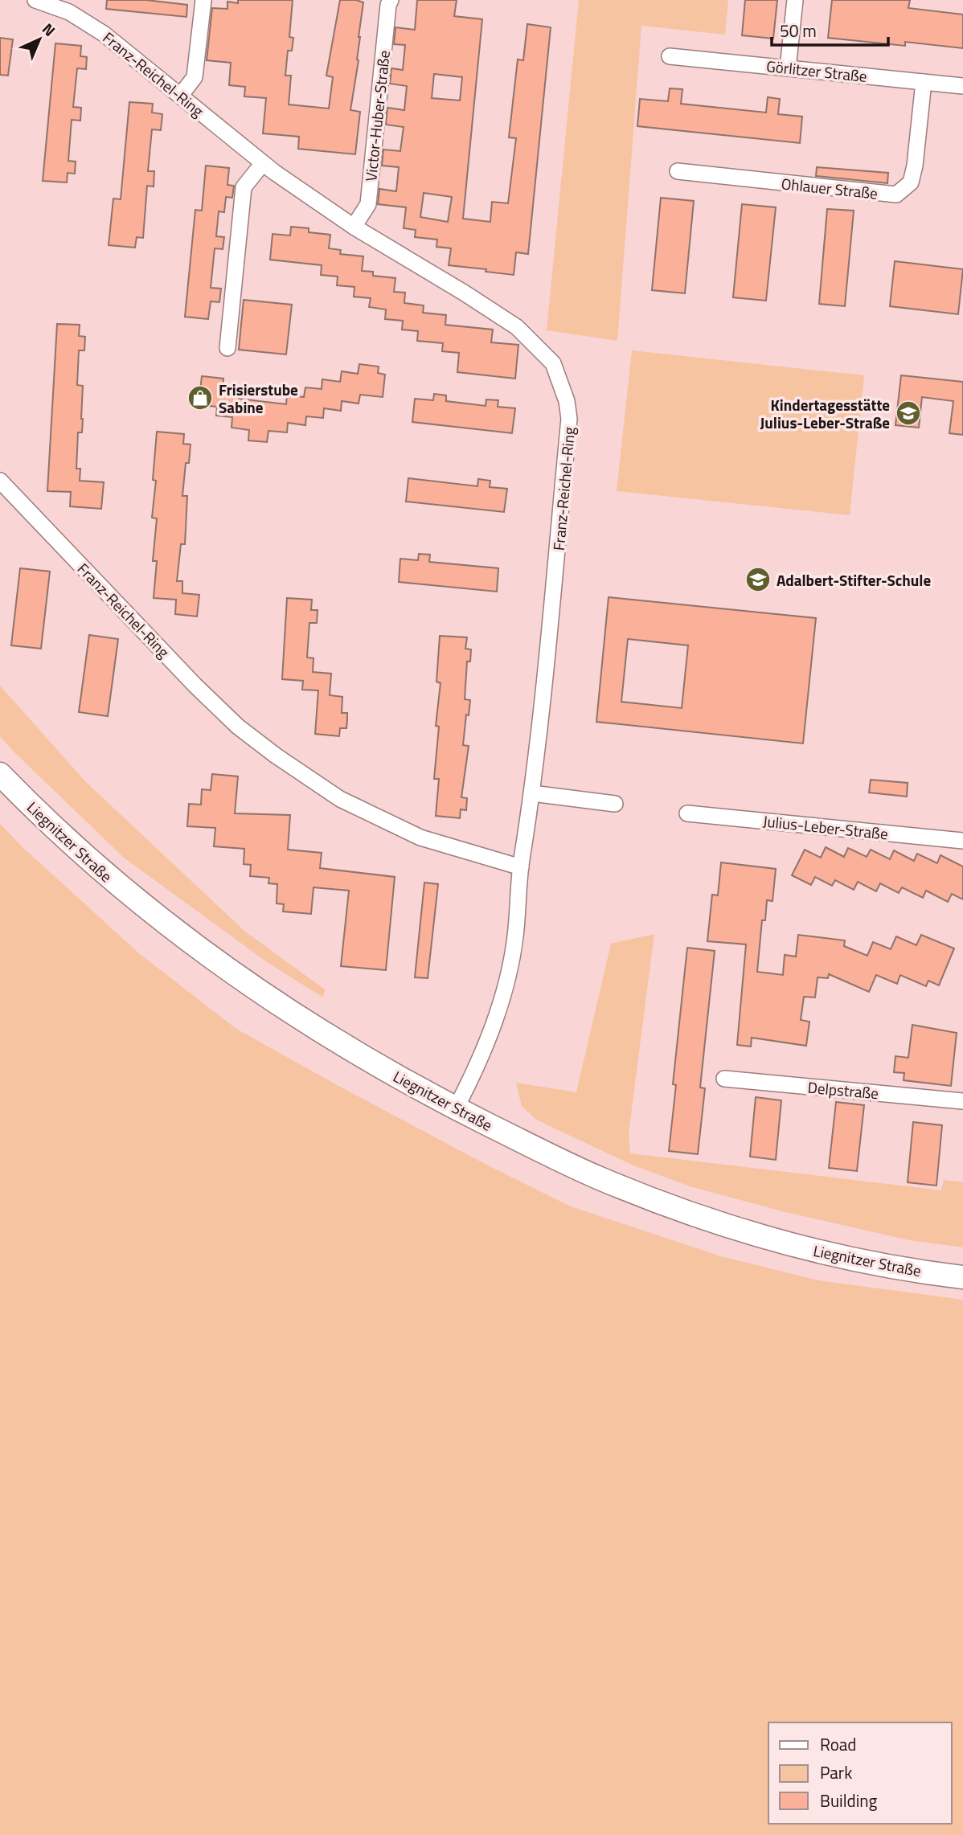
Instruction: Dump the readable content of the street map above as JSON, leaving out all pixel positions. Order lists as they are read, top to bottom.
{
  "streets": {
    "main road": ["Liegnitzer Straße"],
    "street": [
      "Görlitzer Straße",
      "Franz-Reichel-Ring",
      "Victor-Huber-Straße",
      "Ohlauer Straße",
      "Julius-Leber-Straße",
      "Delpstraße"
    ]
  },
  "crossings": [
    ["Görlitzer Straße", "Ohlauer Straße"],
    ["Franz-Reichel-Ring", "Victor-Huber-Straße"],
    ["Franz-Reichel-Ring", "Liegnitzer Straße"]
  ],
  "places": {
    "shop": ["Frisierstube Sabine"],
    "school or university": ["Kindertagesstätte Julius-Leber-Straße", "Adalbert-Stifter-Schule"]
  },
  "legend": ["Road", "Park", "Building"],
  "scale_bar": "50 m",
  "north": "top right"
}
